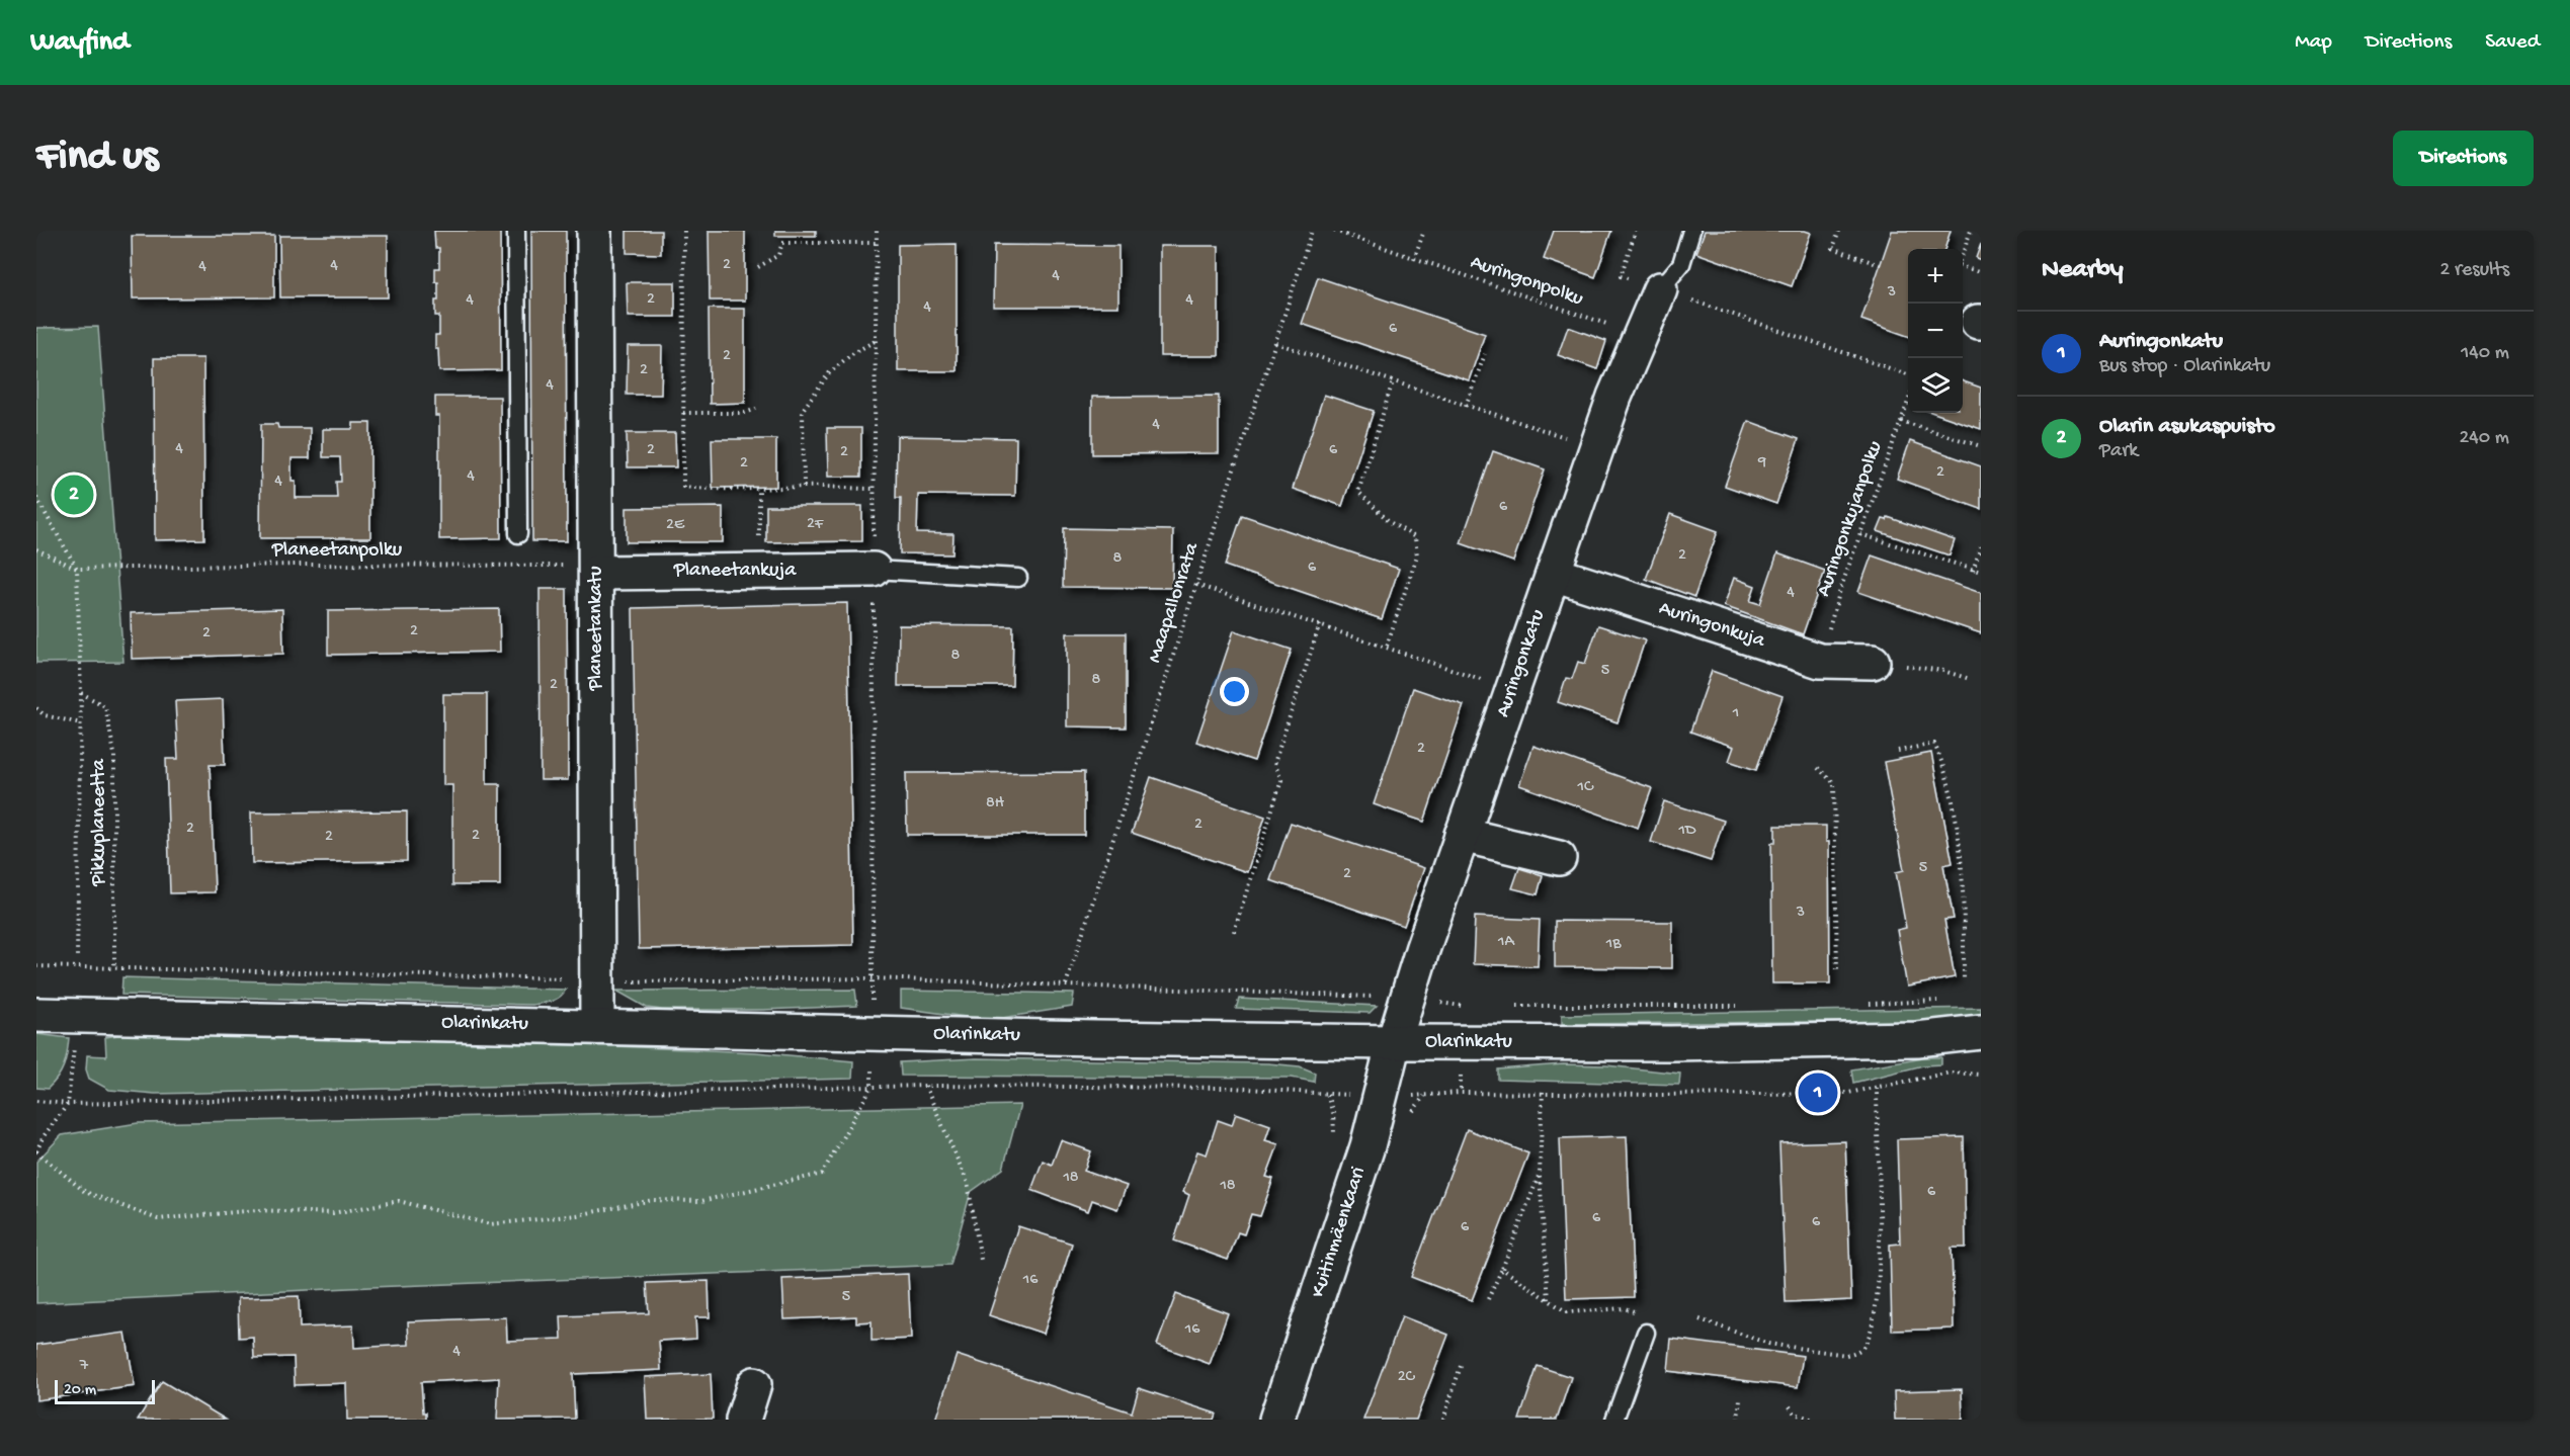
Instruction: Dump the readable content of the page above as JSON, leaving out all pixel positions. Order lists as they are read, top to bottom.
{
  "streets": {
    "street": [
      "Planeetankuja",
      "Auringonkuja",
      "Planeetankatu",
      "Auringonkatu",
      "Olarinkatu",
      "Kuitinmäenkaari"
    ],
    "path": [
      "Auringonpolku",
      "Auringonkujanpolku",
      "Planeetanpolku",
      "Maapallonrata",
      "Pikkuplaneetta"
    ]
  },
  "crossings": [
    ["Auringonpolku", "Auringonkatu"],
    ["Auringonkujanpolku", "Auringonkuja"],
    ["Planeetanpolku", "Planeetankuja"],
    ["Planeetanpolku", "Planeetankatu"],
    ["Planeetanpolku", "Pikkuplaneetta"],
    ["Planeetankuja", "Planeetankatu"],
    ["Auringonkuja", "Auringonkatu"],
    ["Planeetankatu", "Olarinkatu"],
    ["Auringonkatu", "Olarinkatu"],
    ["Auringonkatu", "Kuitinmäenkaari"],
    ["Olarinkatu", "Kuitinmäenkaari"]
  ],
  "house_numbers": [
    "2",
    "4",
    "4",
    "4",
    "3",
    "2",
    "4",
    "4",
    "4",
    "6",
    "2",
    "2",
    "4",
    "4",
    "4",
    "2",
    "6",
    "2",
    "9",
    "2",
    "2",
    "4",
    "4",
    "6",
    "2F",
    "2E",
    "2",
    "8",
    "6",
    "4",
    "2",
    "2",
    "8",
    "5",
    "8",
    "2",
    "1",
    "2",
    "1C",
    "8H",
    "2",
    "2",
    "1D",
    "2",
    "2",
    "5",
    "2",
    "3",
    "1A",
    "1B",
    "18",
    "18",
    "6",
    "6",
    "6",
    "6",
    "16",
    "5",
    "16",
    "4",
    "7",
    "2C"
  ],
  "scale_bar": "20 m",
  "page": {
    "header": "Wayfind",
    "nav": ["Map", "Directions", "Saved"],
    "buttons": "Directions",
    "title": "Find us",
    "heading": ["Nearby", "2 results"],
    "map_buttons": ["+", "−"],
    "list": [
      {
        "mark": "1",
        "name": "Auringonkatu",
        "note": "Bus stop · Olarinkatu",
        "value": "140 m"
      },
      {
        "mark": "2",
        "name": "Olarin asukaspuisto",
        "note": "Park",
        "value": "240 m"
      }
    ],
    "pins": ["2", "1"],
    "scale": "20 m"
  }
}
